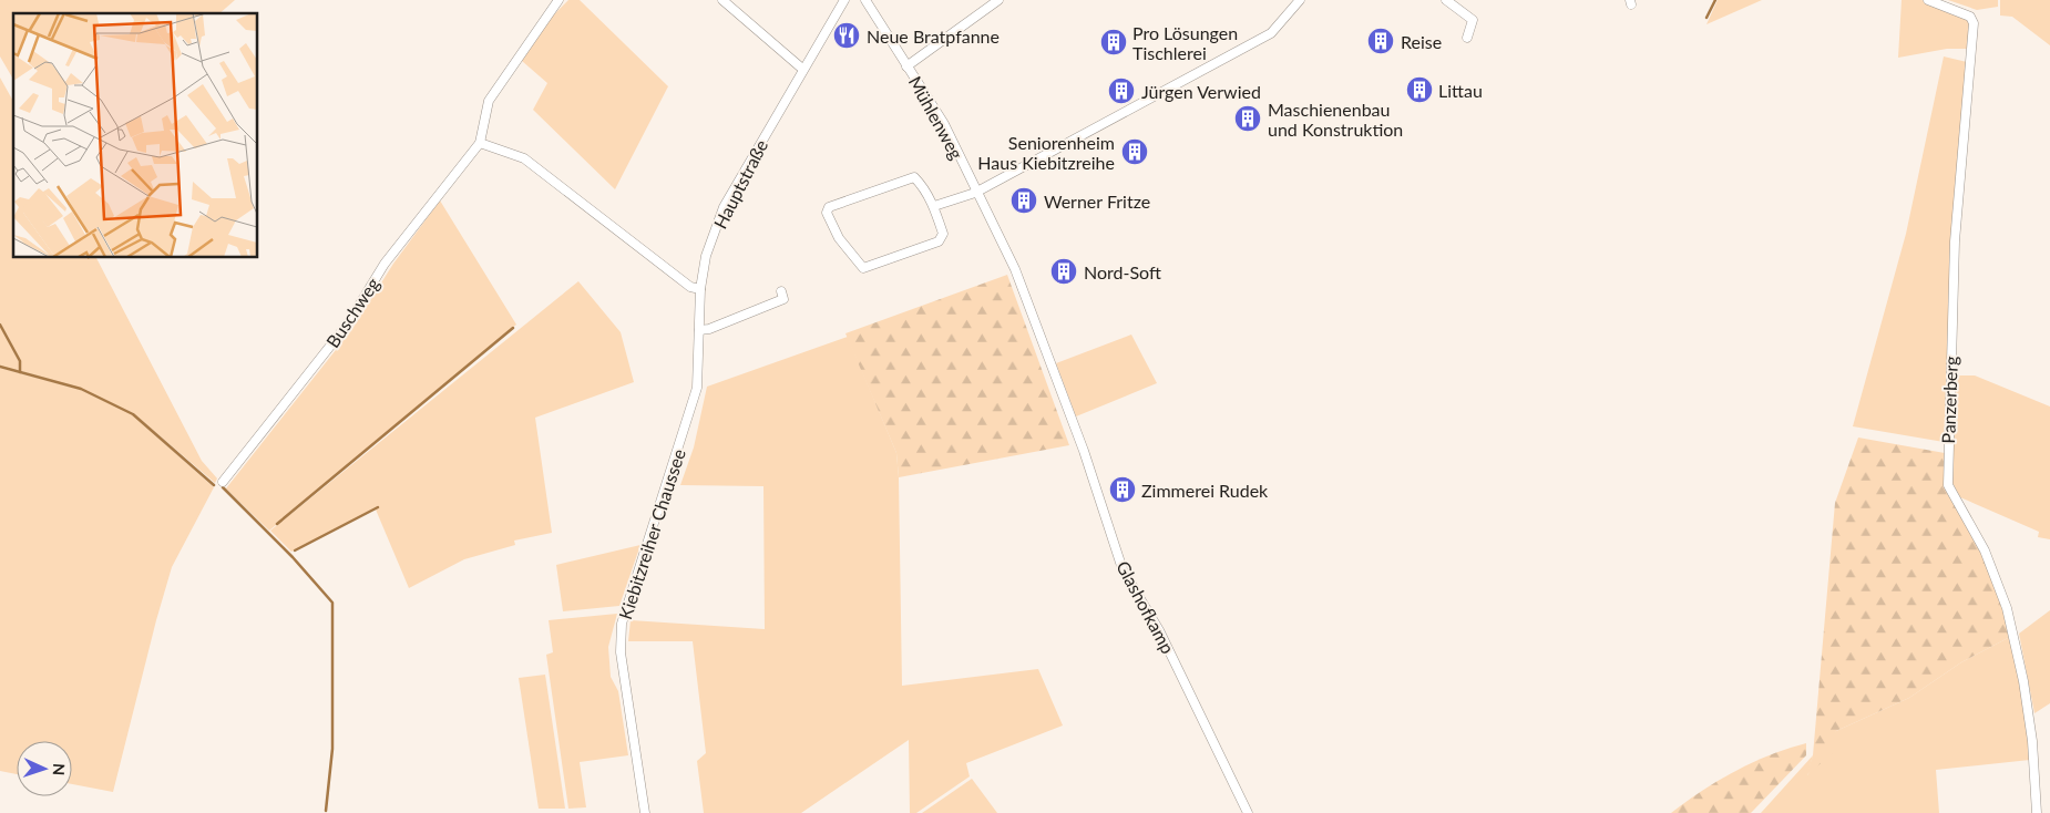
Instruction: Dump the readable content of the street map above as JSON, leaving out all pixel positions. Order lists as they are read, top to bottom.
{
  "streets": {
    "street": [
      "Mühlenweg",
      "Hauptstraße",
      "Buschweg",
      "Panzerberg",
      "Kiebitzreiher Chaussee",
      "Glashofkamp"
    ]
  },
  "crossings": [
    ["Mühlenweg", "Glashofkamp"],
    ["Hauptstraße", "Kiebitzreiher Chaussee"]
  ],
  "places": {
    "restaurant": ["Neue Bratpfanne"],
    "building": [
      "Reise",
      "Pro Lösungen Tischlerei",
      "Littau",
      "Jürgen Verwied",
      "Maschienenbau und Konstruktion",
      "Seniorenheim Haus Kiebitzreihe",
      "Werner Fritze",
      "Nord-Soft",
      "Zimmerei Rudek"
    ]
  },
  "north": "right"
}
